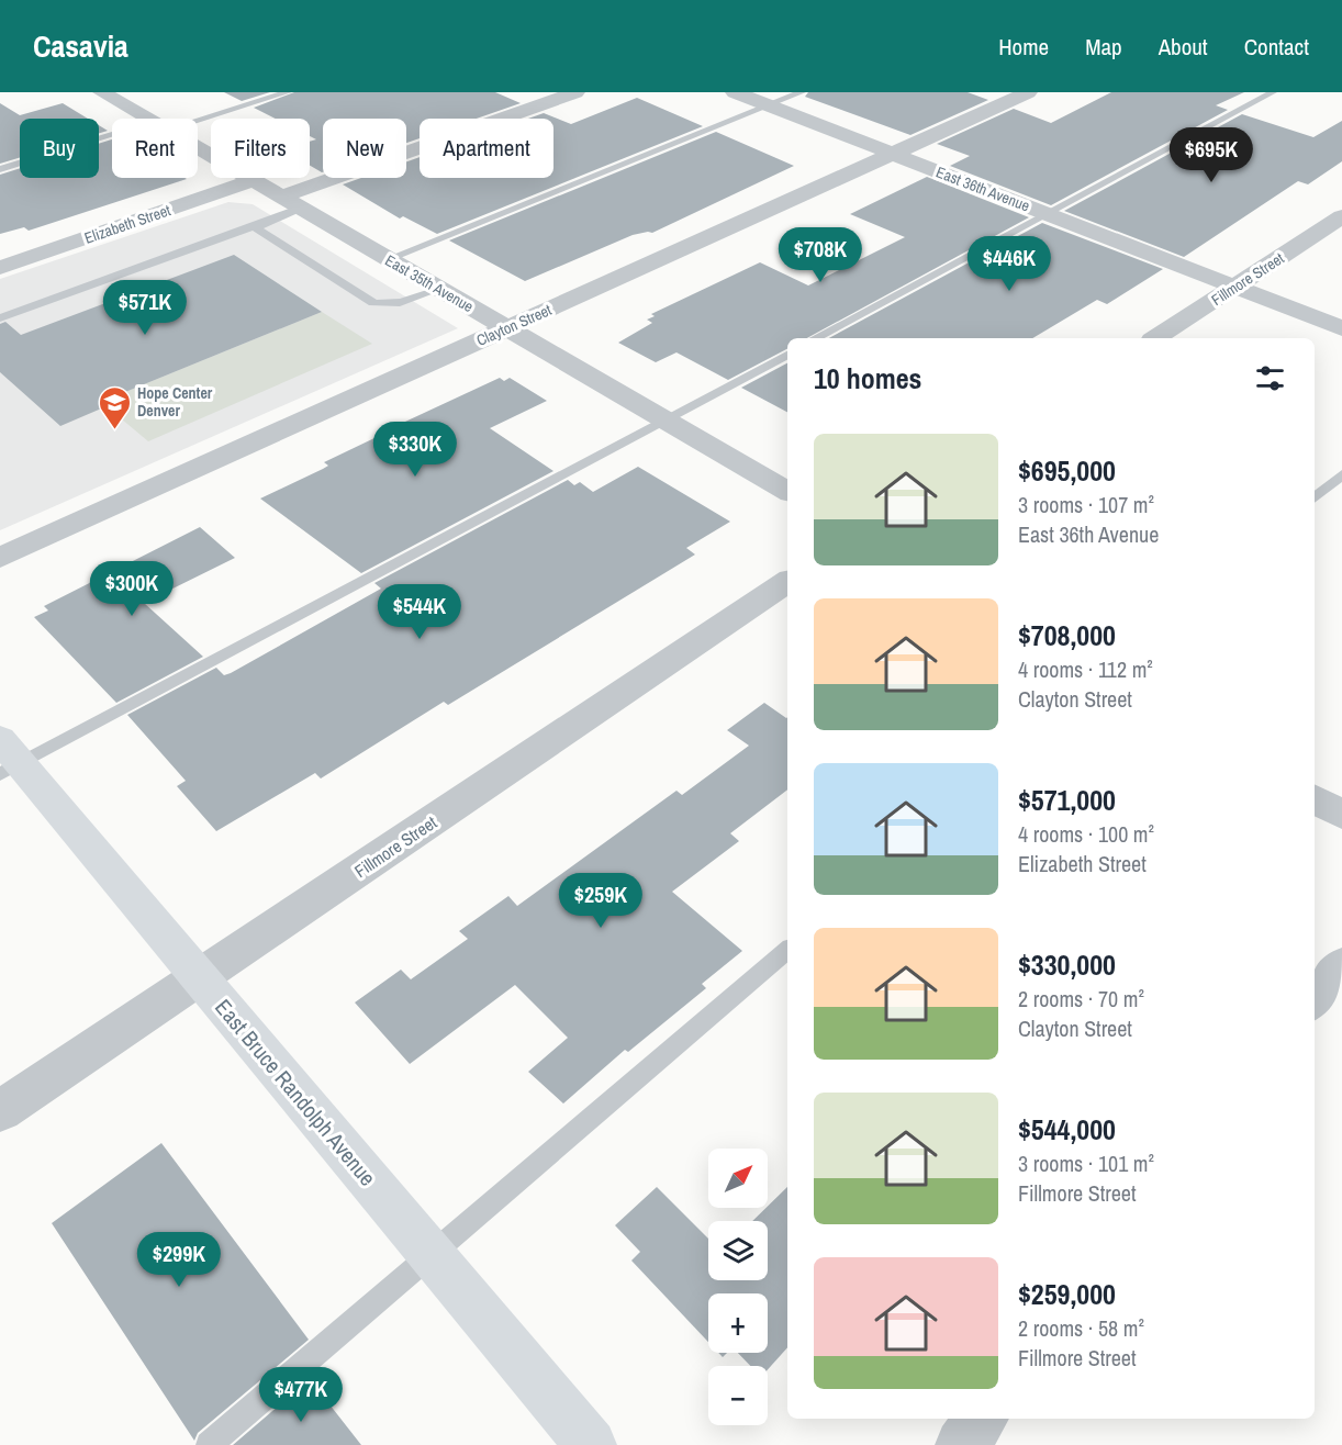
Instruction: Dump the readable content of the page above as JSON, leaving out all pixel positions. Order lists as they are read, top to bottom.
{
  "streets": {
    "street": [
      "East 36th Avenue",
      "Elizabeth Street",
      "Fillmore Street",
      "East 35th Avenue",
      "Clayton Street",
      "East Bruce Randolph Avenue"
    ]
  },
  "crossings": [
    ["East 36th Avenue", "Fillmore Street"],
    ["East 36th Avenue", "Clayton Street"],
    ["Elizabeth Street", "East 35th Avenue"],
    ["Fillmore Street", "East Bruce Randolph Avenue"],
    ["East 35th Avenue", "Clayton Street"]
  ],
  "places": {
    "school or university": ["Hope Center Denver"]
  },
  "north": "top right",
  "page": {
    "header": "Casavia",
    "nav": [
      "Home",
      "Map",
      "About",
      "Contact"
    ],
    "chip": [
      "Buy",
      "Rent",
      "Filters",
      "New",
      "Apartment"
    ],
    "price": [
      "$695K",
      "$708K",
      "$446K",
      "$571K",
      "$330K",
      "$300K",
      "$544K",
      "$259K",
      "$299K",
      "$477K"
    ],
    "heading": "10 homes",
    "list": [
      {
        "name": "$695,000",
        "note": "3 rooms · 107 m² · East 36th Avenue"
      },
      {
        "name": "$708,000",
        "note": "4 rooms · 112 m² · Clayton Street"
      },
      {
        "name": "$571,000",
        "note": "4 rooms · 100 m² · Elizabeth Street"
      },
      {
        "name": "$330,000",
        "note": "2 rooms · 70 m² · Clayton Street"
      },
      {
        "name": "$544,000",
        "note": "3 rooms · 101 m² · Fillmore Street"
      },
      {
        "name": "$259,000",
        "note": "2 rooms · 58 m² · Fillmore Street"
      }
    ],
    "map_buttons": ["+", "−"]
  }
}
